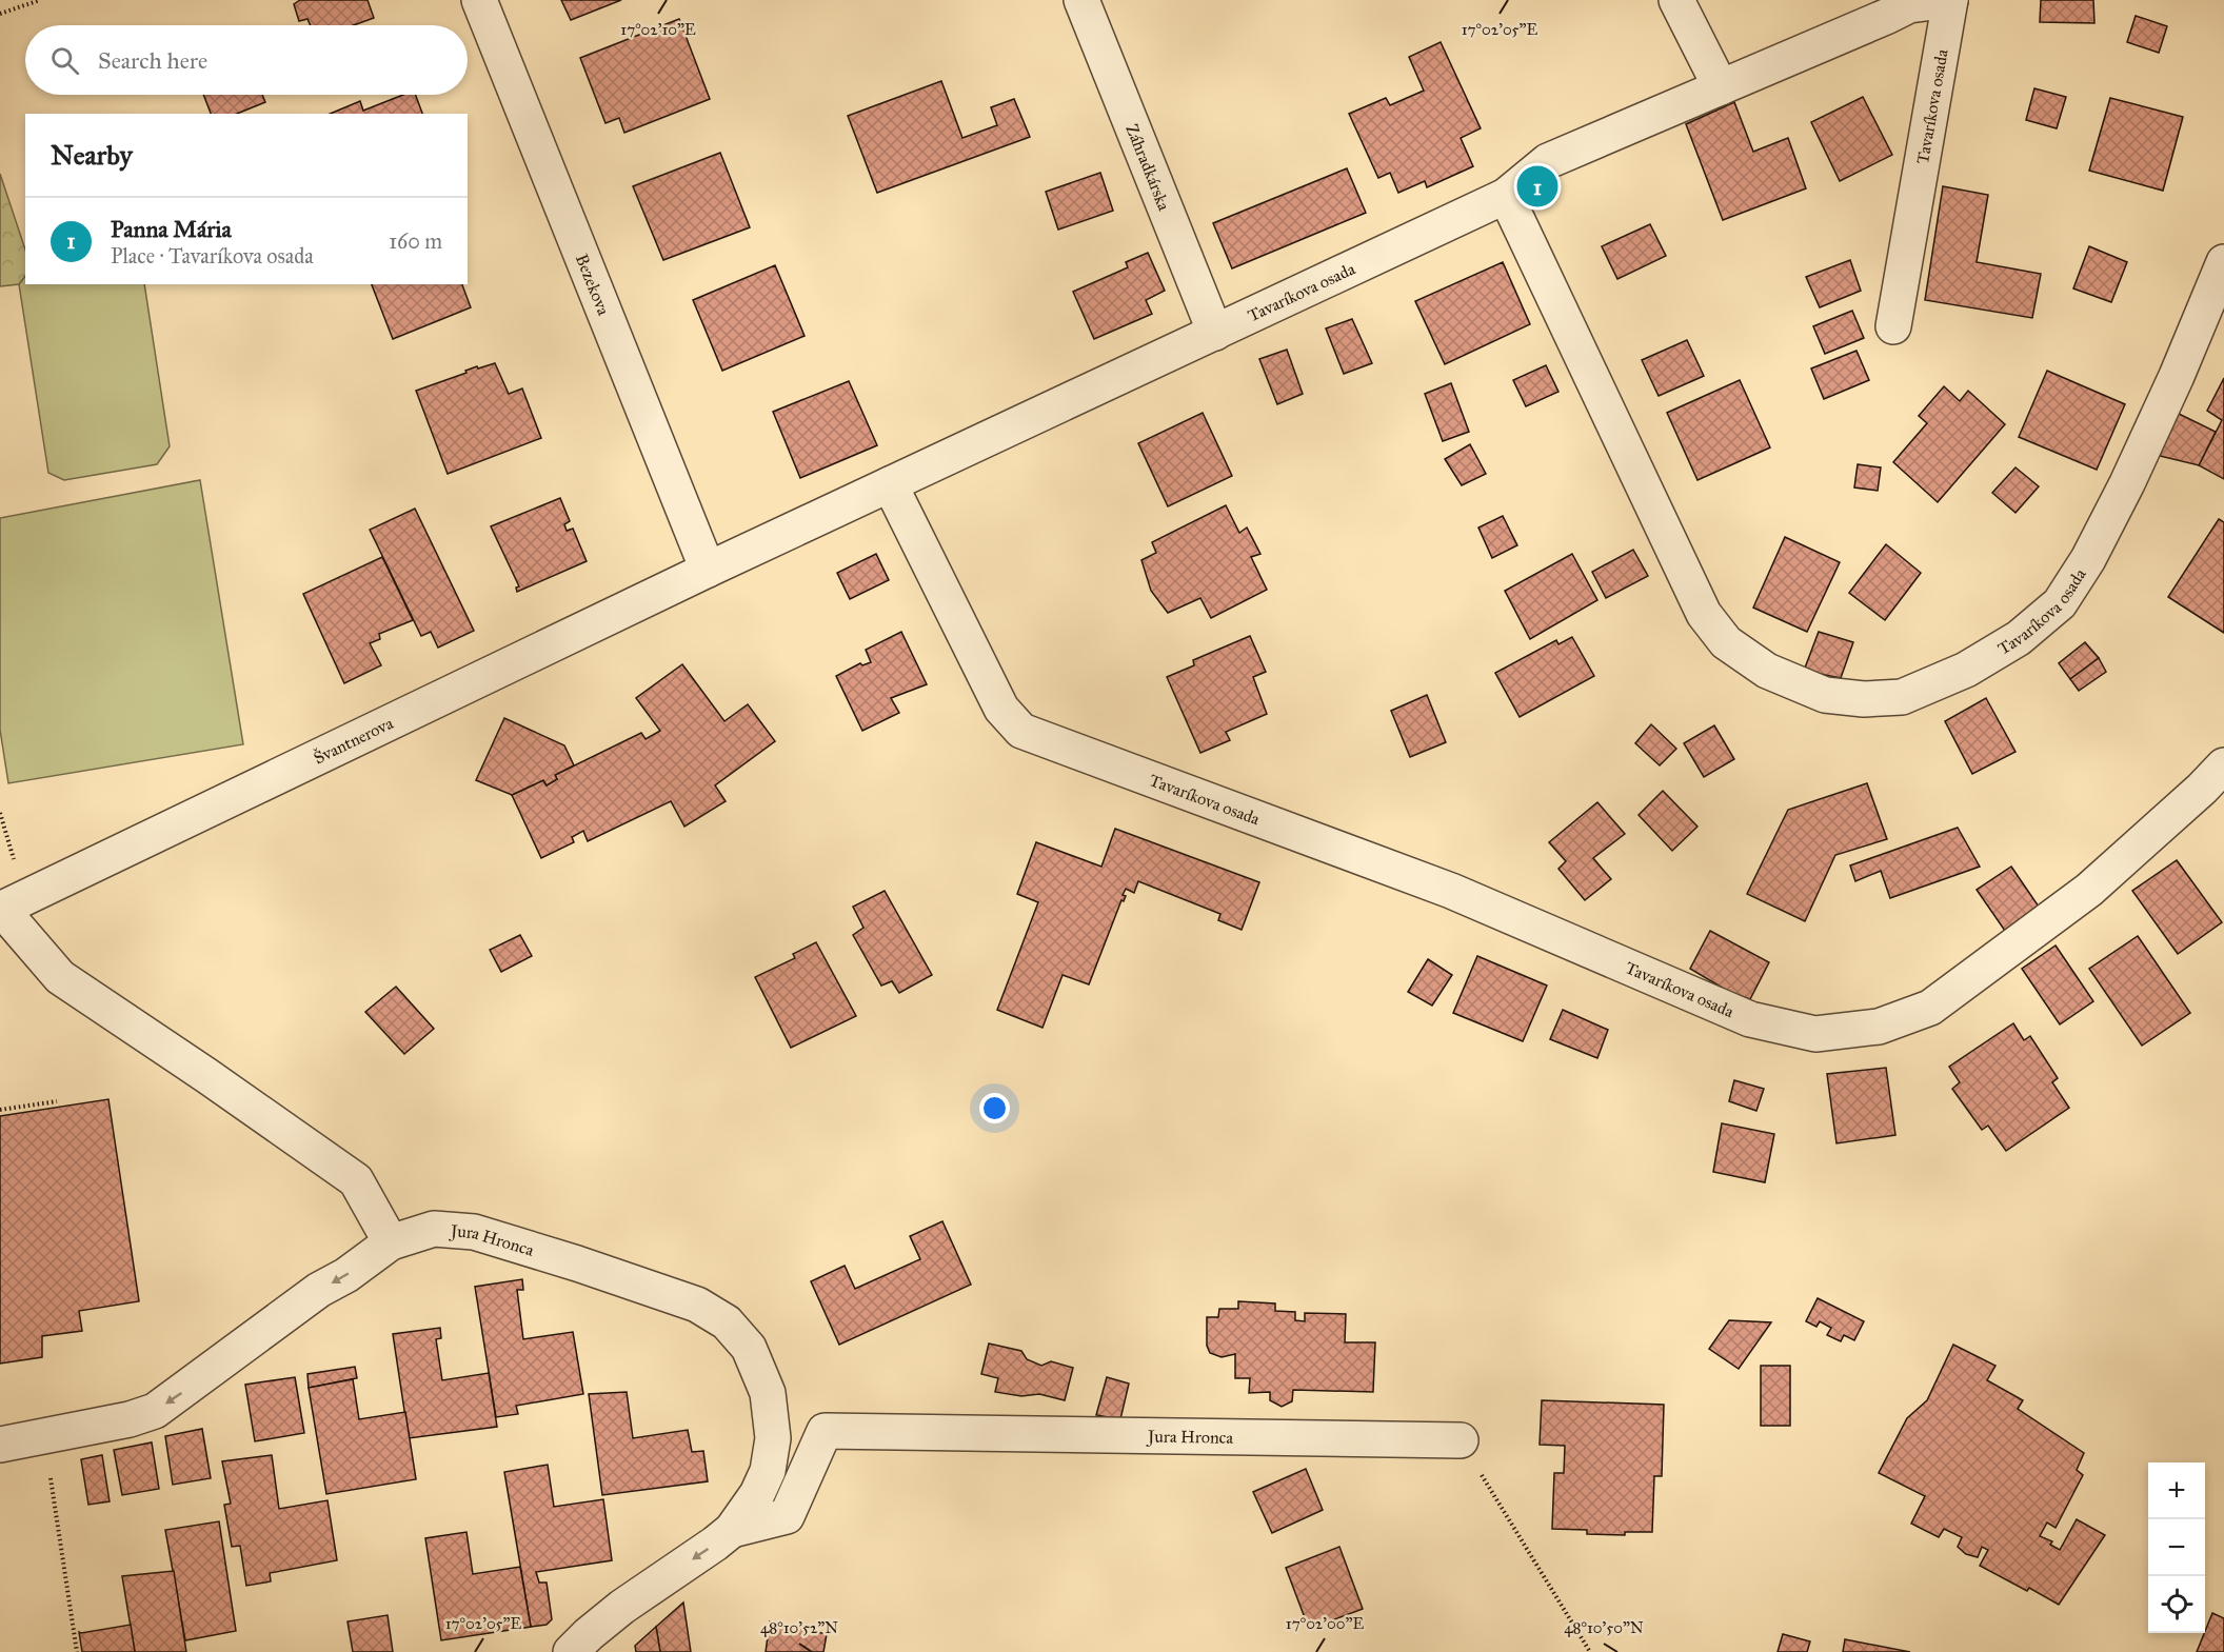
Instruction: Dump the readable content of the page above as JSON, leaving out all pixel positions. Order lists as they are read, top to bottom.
{
  "streets": {
    "street": [
      "Tavaríkova osada",
      "Záhradkárska",
      "Bezekova",
      "Švantnerova",
      "Jura Hronca"
    ]
  },
  "crossings": [
    ["Tavaríkova osada", "Záhradkárska"],
    ["Tavaríkova osada", "Švantnerova"],
    ["Bezekova", "Švantnerova"]
  ],
  "page": {
    "search": "Search here",
    "heading": "Nearby",
    "pins": "1",
    "list": [
      {
        "mark": "1",
        "name": "Panna Mária",
        "note": "Place · Tavaríkova osada",
        "value": "160 m"
      }
    ],
    "map_buttons": ["+", "−"]
  },
  "coordinates": [
    "17°02'10\"E",
    "17°02'05\"E",
    "17°02'00\"E",
    "48°10'52\"N",
    "48°10'50\"N"
  ]
}
